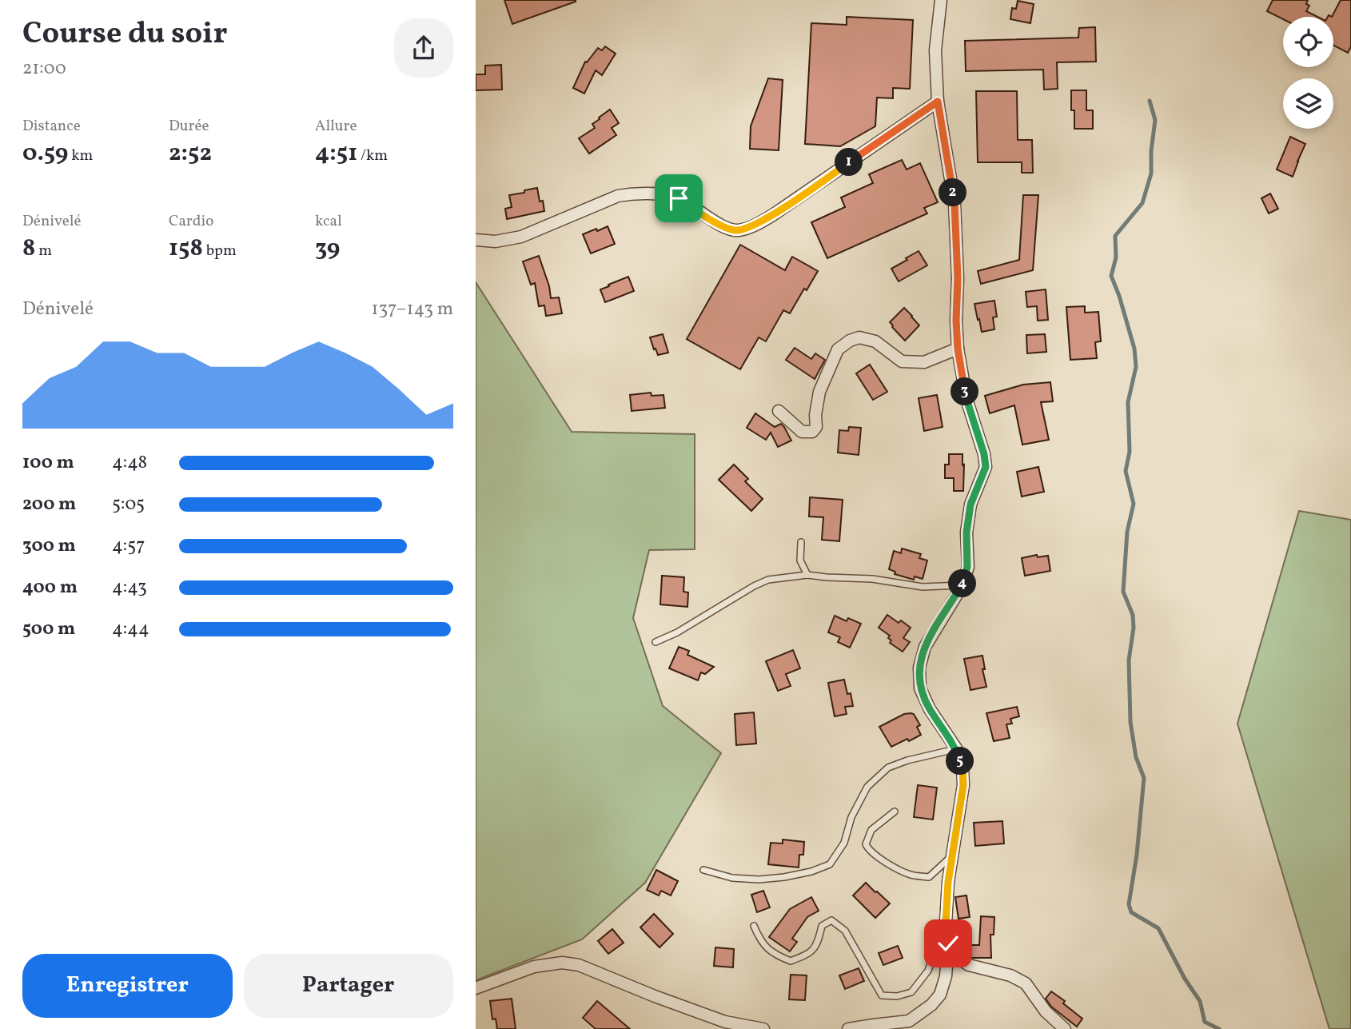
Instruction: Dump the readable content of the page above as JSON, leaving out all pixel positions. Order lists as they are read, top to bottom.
{
  "page": {
    "heading": ["Course du soir", "21:00"],
    "stats": [
      ["Distance", "0.59 km"],
      ["Durée", "2:52"],
      ["Allure", "4:51 /km"],
      ["Dénivelé", "8 m"],
      ["Cardio", "158 bpm"],
      ["kcal", "39"]
    ],
    "pins": [
      "1",
      "2",
      "3",
      "4",
      "5"
    ],
    "chart": ["Dénivelé", "137–143 m"],
    "list": [
      {
        "name": "100 m",
        "note": "4:48"
      },
      {
        "name": "200 m",
        "note": "5:05"
      },
      {
        "name": "300 m",
        "note": "4:57"
      },
      {
        "name": "400 m",
        "note": "4:43"
      },
      {
        "name": "500 m",
        "note": "4:44"
      }
    ],
    "buttons": ["Enregistrer", "Partager"]
  }
}
